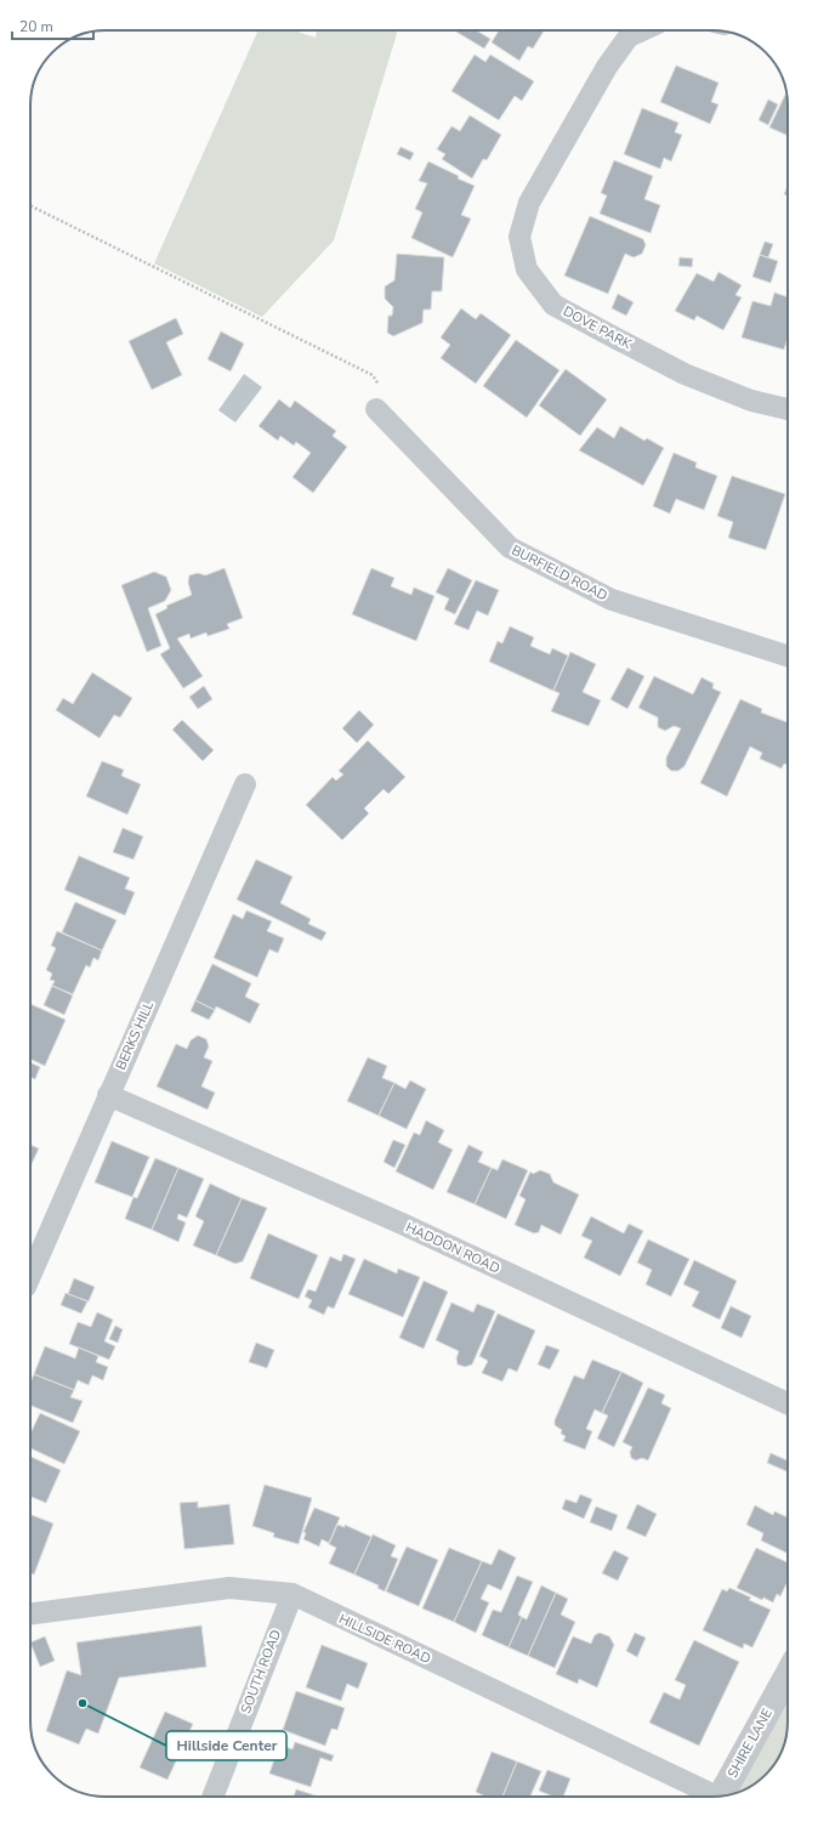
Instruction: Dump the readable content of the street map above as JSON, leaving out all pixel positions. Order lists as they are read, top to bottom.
{
  "streets": {
    "street": [
      "DOVE PARK",
      "BURFIELD ROAD",
      "BERKS HILL",
      "HADDON ROAD",
      "HILLSIDE ROAD",
      "SOUTH ROAD",
      "SHIRE LANE"
    ]
  },
  "crossings": [
    ["BERKS HILL", "HADDON ROAD"],
    ["HILLSIDE ROAD", "SOUTH ROAD"]
  ],
  "places": ["Hillside Center"],
  "scale_bar": "20 m"
}
